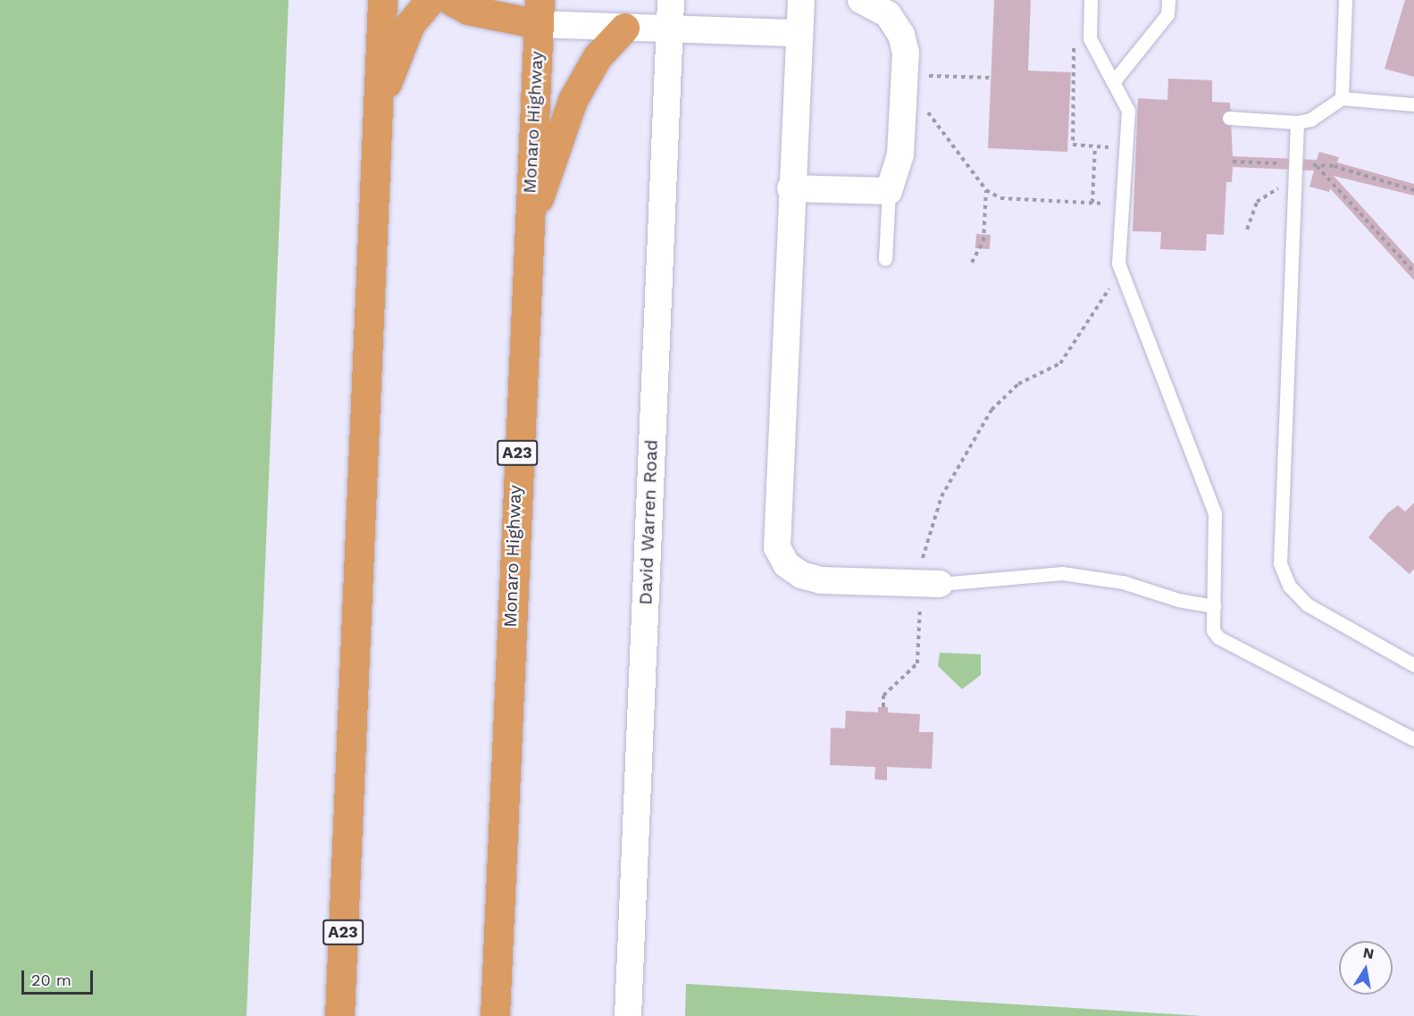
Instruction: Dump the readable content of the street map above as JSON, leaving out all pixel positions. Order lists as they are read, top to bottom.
{
  "streets": {
    "highway": ["Monaro Highway", "A23"],
    "street": ["David Warren Road"]
  },
  "scale_bar": "20 m",
  "north": "top"
}
